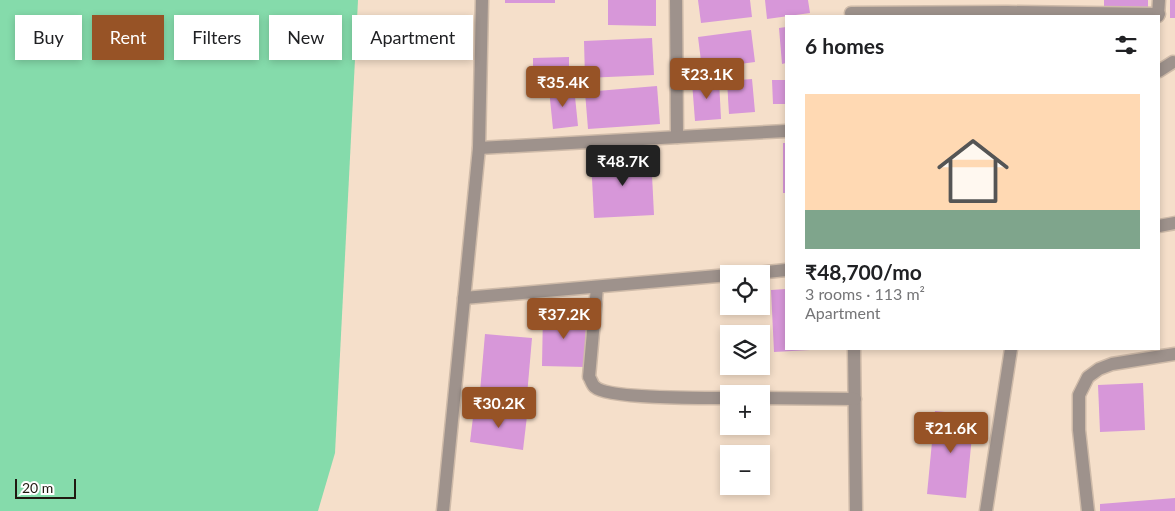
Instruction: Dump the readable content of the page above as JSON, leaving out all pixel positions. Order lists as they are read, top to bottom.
{
  "scale_bar": "20 m",
  "page": {
    "chip": [
      "Buy",
      "Rent",
      "Filters",
      "New",
      "Apartment"
    ],
    "heading": "6 homes",
    "price": [
      "₹23.1K",
      "₹35.4K",
      "₹48.7K",
      "₹37.2K",
      "₹30.2K",
      "₹21.6K"
    ],
    "list": [
      {
        "name": "₹48,700/mo",
        "note": "3 rooms · 113 m² · Apartment"
      }
    ],
    "map_buttons": ["+", "−"],
    "scale": "20 m"
  }
}
